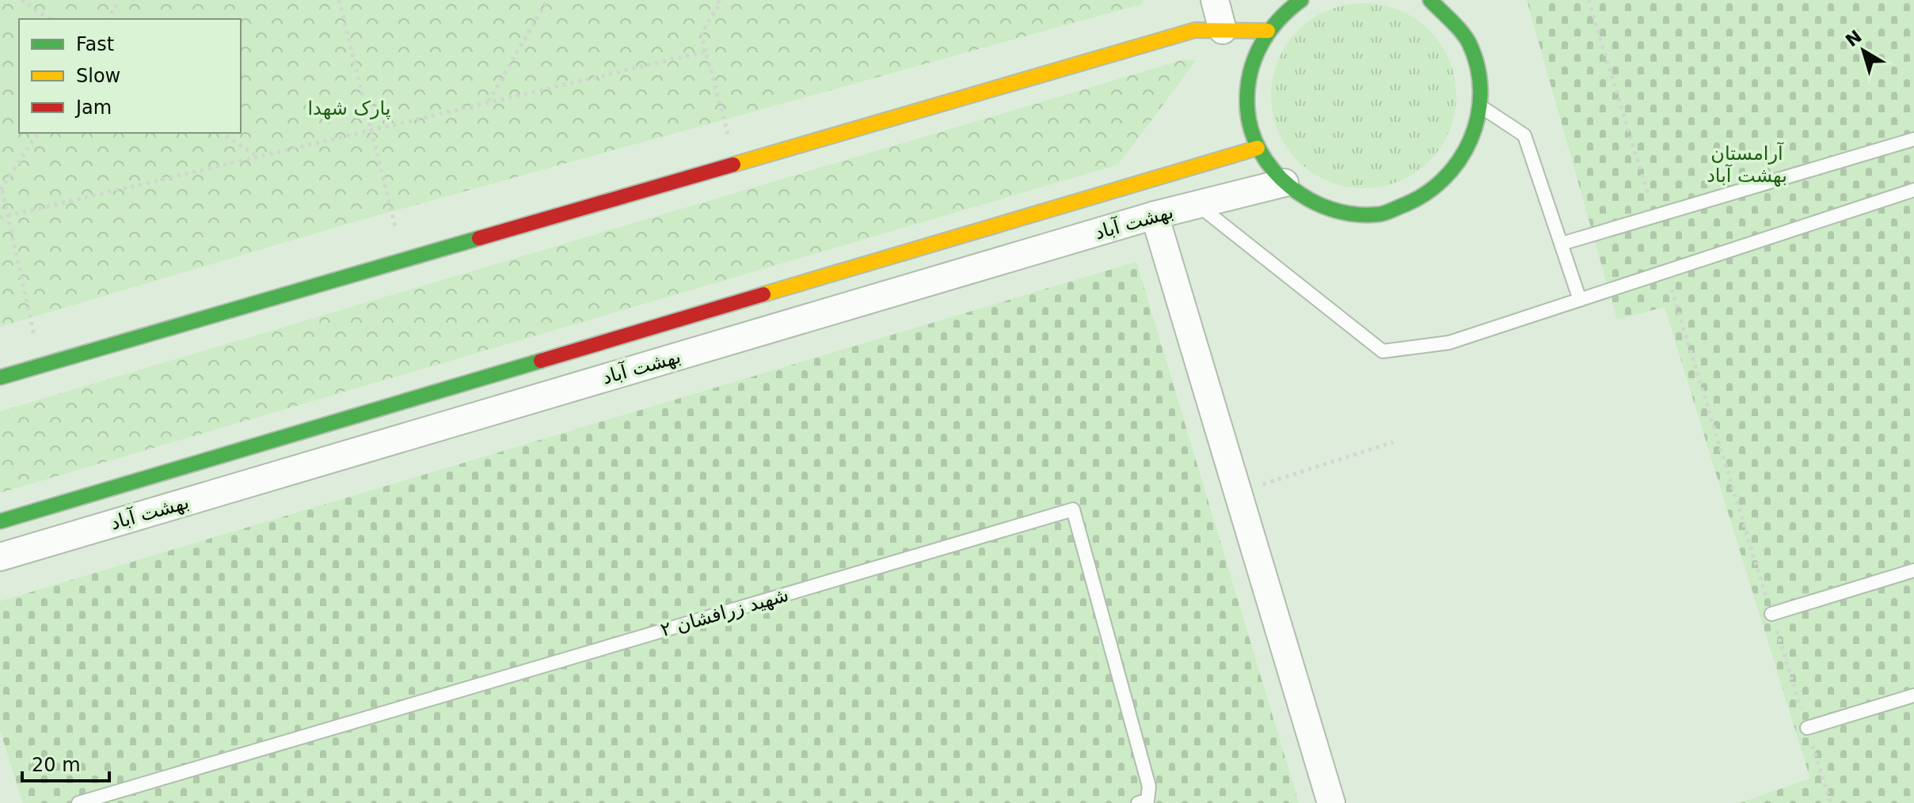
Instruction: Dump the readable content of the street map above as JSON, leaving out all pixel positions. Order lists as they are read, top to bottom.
{
  "streets": {
    "street": ["بهشت آباد"],
    "lane": ["شهید زرافشان ۲"]
  },
  "parks": ["پارک شهدا", "آرامستان بهشت آباد"],
  "legend": ["Fast", "Slow", "Jam"],
  "scale_bar": "20 m",
  "north": "top left"
}
